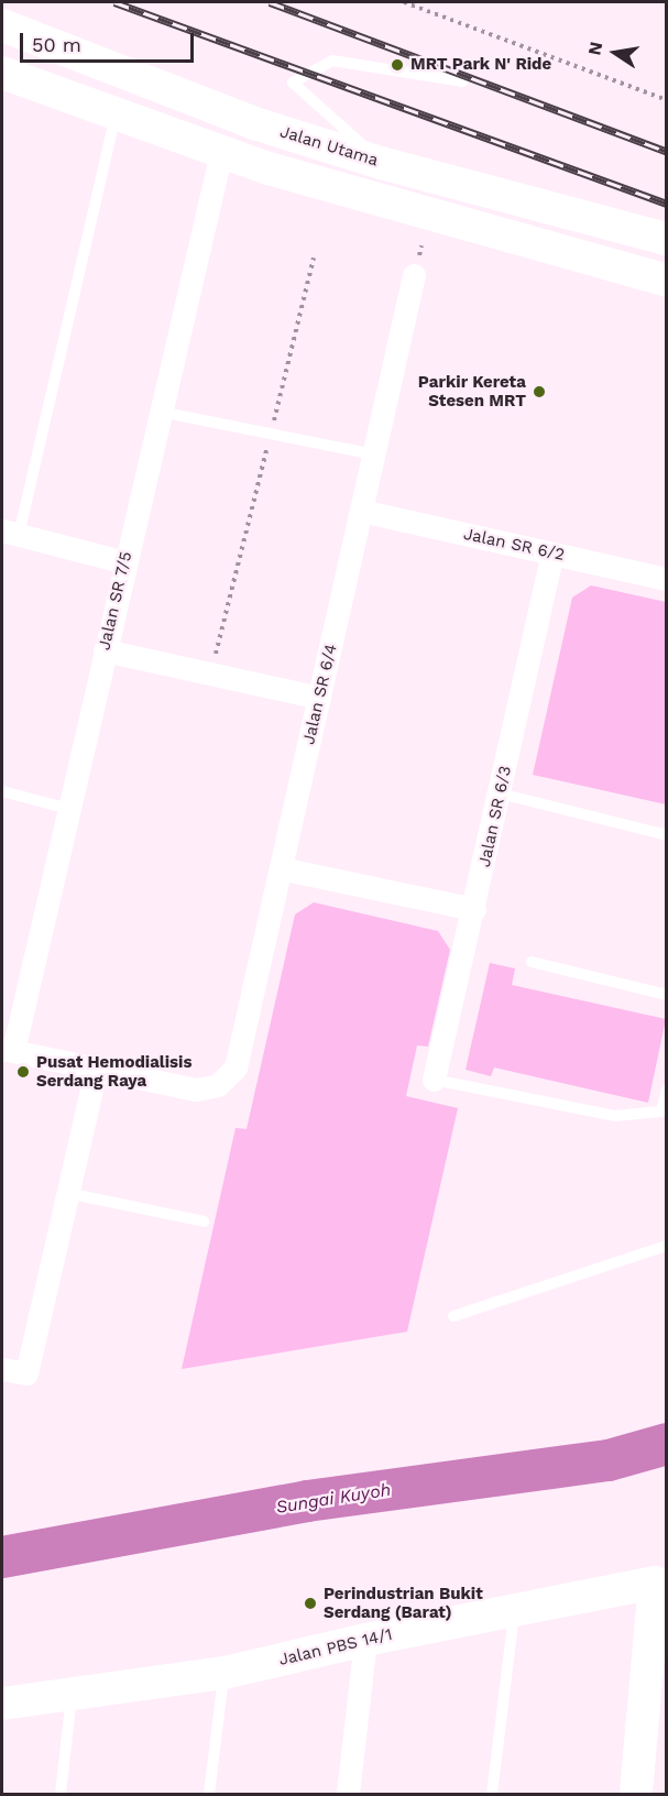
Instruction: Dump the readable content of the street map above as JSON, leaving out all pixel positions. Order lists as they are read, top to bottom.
{
  "streets": {
    "street": [
      "Jalan Utama",
      "Jalan SR 6/2",
      "Jalan SR 7/5",
      "Jalan SR 6/4",
      "Jalan SR 6/3",
      "Jalan PBS 14/1"
    ]
  },
  "crossings": [
    ["Jalan SR 6/2", "Jalan SR 6/4"],
    ["Jalan SR 6/2", "Jalan SR 6/3"]
  ],
  "water": ["Sungai Kuyoh"],
  "places": [
    "MRT Park N' Ride",
    "Parkir Kereta Stesen MRT",
    "Pusat Hemodialisis Serdang Raya",
    "Perindustrian Bukit Serdang (Barat)"
  ],
  "scale_bar": "50 m",
  "north": "left"
}
